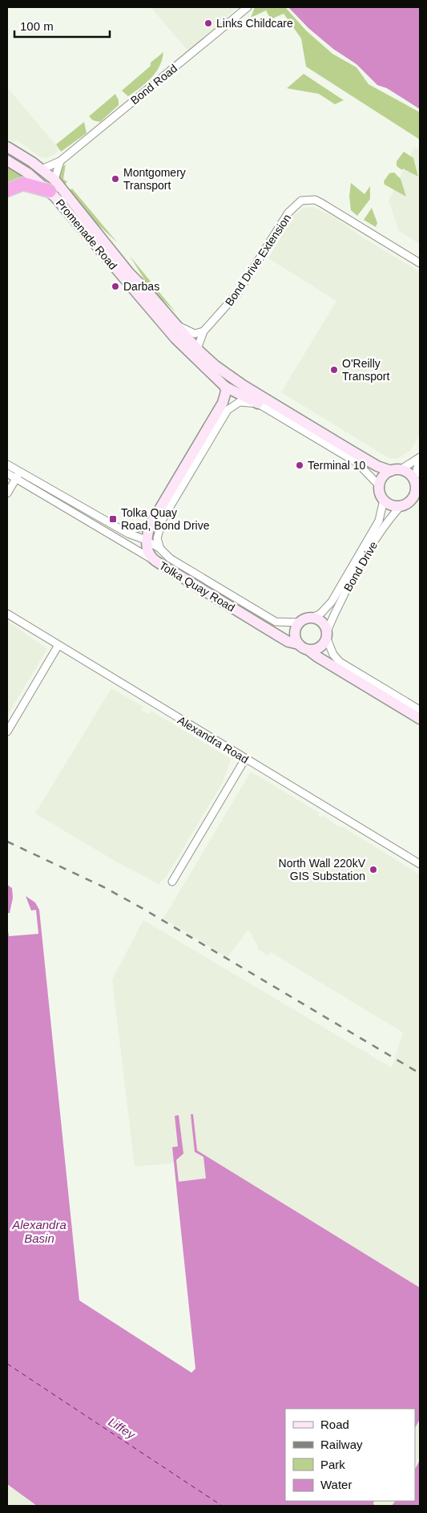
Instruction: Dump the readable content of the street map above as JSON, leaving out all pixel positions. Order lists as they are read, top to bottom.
{
  "streets": {
    "street": [
      "Bond Road",
      "Promenade Road",
      "Bond Drive Extension",
      "Bond Drive",
      "Tolka Quay Road",
      "Alexandra Road"
    ]
  },
  "crossings": [
    ["Bond Road", "Promenade Road"],
    ["Promenade Road", "Bond Drive Extension"],
    ["Promenade Road", "Bond Drive"],
    ["Bond Drive", "Tolka Quay Road"]
  ],
  "water": ["Alexandra Basin", "Liffey"],
  "places": {
    "other": [
      "Links Childcare",
      "Montgomery Transport",
      "Darbas",
      "O'Reilly Transport",
      "Terminal 10",
      "North Wall 220kV GIS Substation"
    ],
    "transit": ["Tolka Quay Road, Bond Drive"]
  },
  "legend": [
    "Road",
    "Railway",
    "Park",
    "Water"
  ],
  "scale_bar": "100 m"
}
